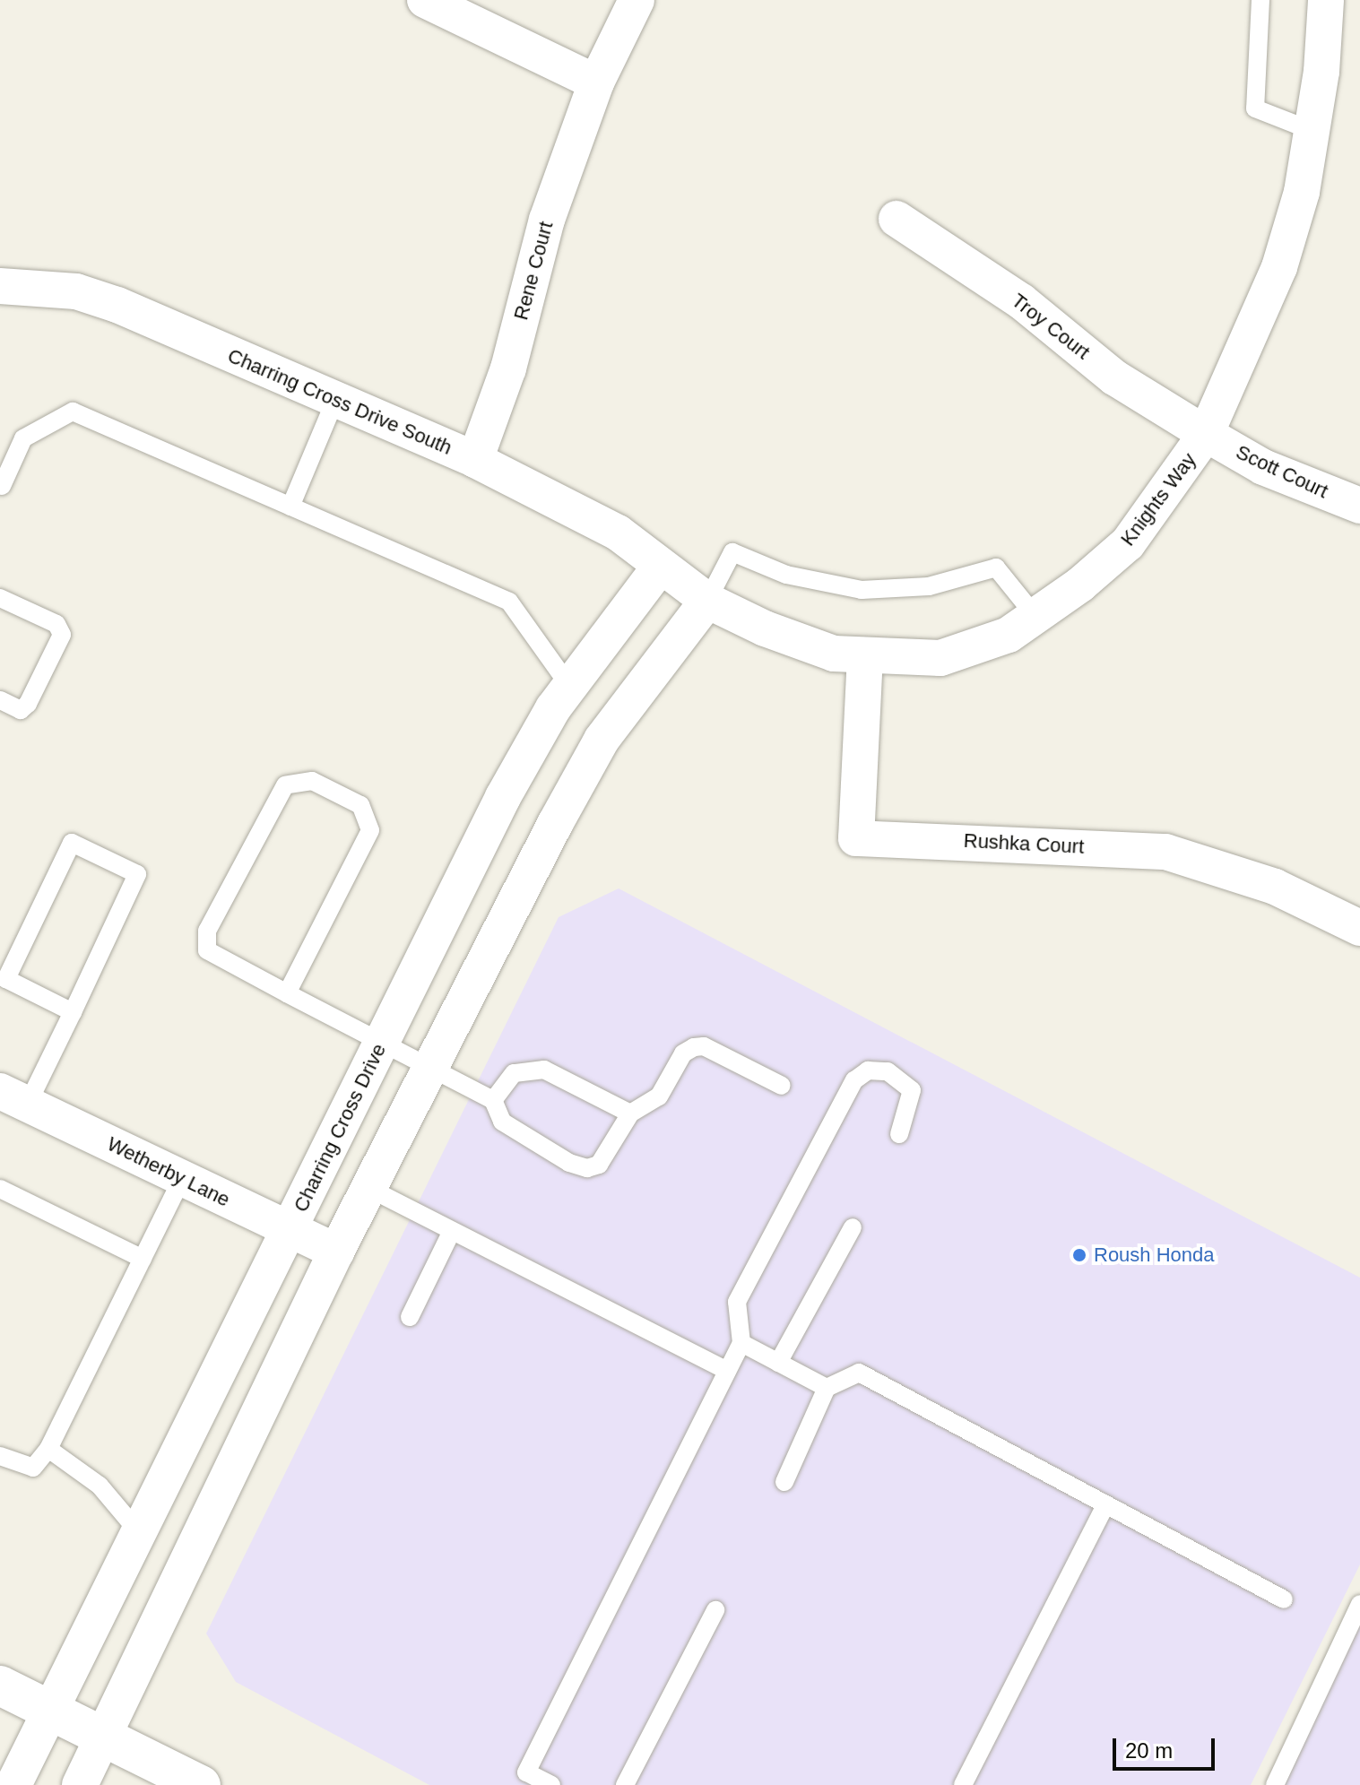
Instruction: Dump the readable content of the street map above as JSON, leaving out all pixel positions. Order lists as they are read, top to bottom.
{
  "streets": {
    "street": [
      "Rene Court",
      "Troy Court",
      "Charring Cross Drive South",
      "Scott Court",
      "Knights Way",
      "Rushka Court",
      "Charring Cross Drive",
      "Wetherby Lane"
    ]
  },
  "crossings": [
    ["Rene Court", "Charring Cross Drive South"],
    ["Troy Court", "Scott Court"],
    ["Troy Court", "Knights Way"],
    ["Charring Cross Drive South", "Knights Way"],
    ["Charring Cross Drive South", "Charring Cross Drive"],
    ["Scott Court", "Knights Way"],
    ["Knights Way", "Rushka Court"],
    ["Knights Way", "Charring Cross Drive"],
    ["Charring Cross Drive", "Wetherby Lane"]
  ],
  "places": ["Roush Honda"],
  "scale_bar": "20 m"
}
